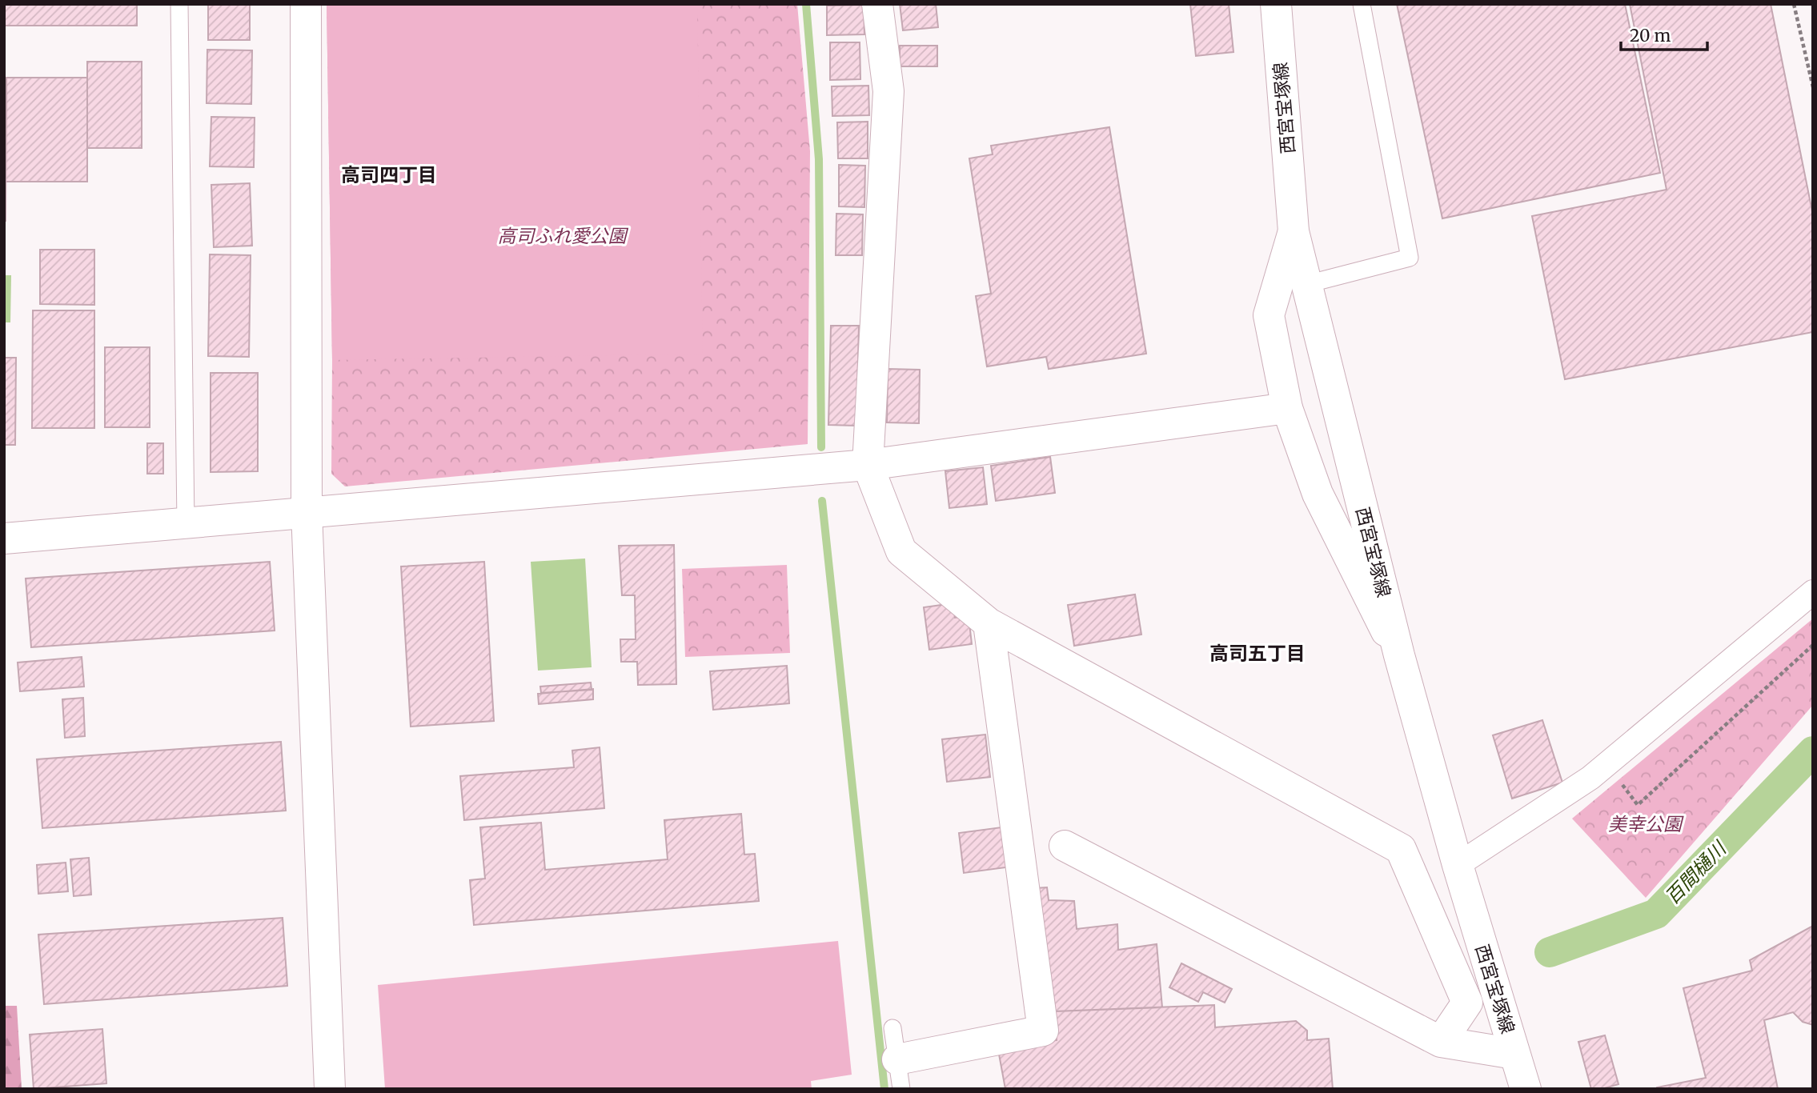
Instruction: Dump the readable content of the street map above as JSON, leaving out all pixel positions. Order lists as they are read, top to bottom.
{
  "streets": {
    "street": ["西宮宝塚線"]
  },
  "districts": ["高司四丁目", "高司五丁目"],
  "water": ["百間樋川"],
  "parks": ["高司ふれ愛公園", "美幸公園"],
  "scale_bar": "20 m"
}
